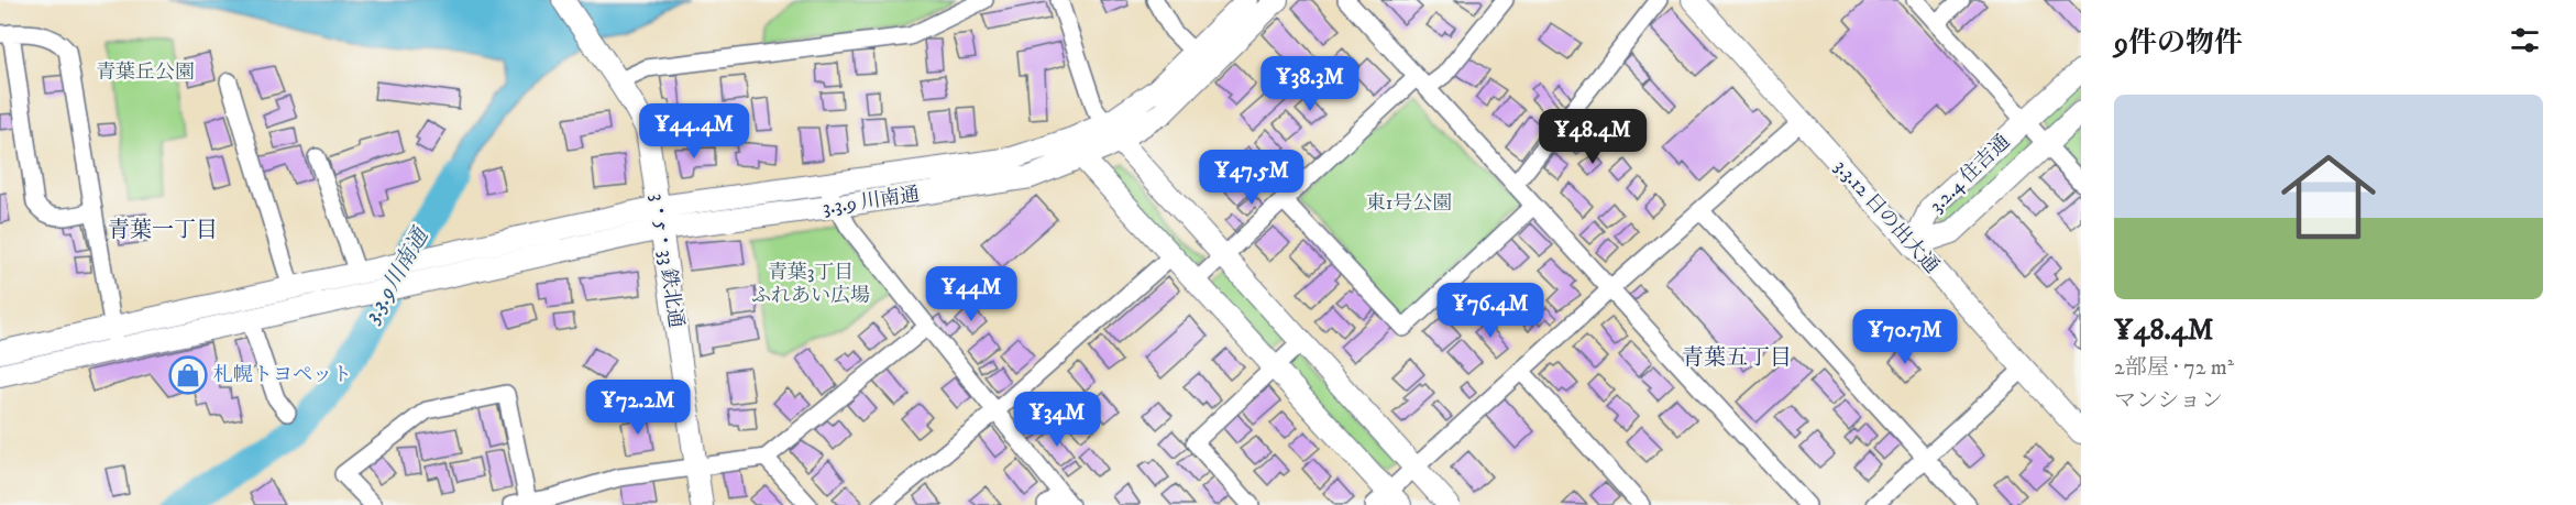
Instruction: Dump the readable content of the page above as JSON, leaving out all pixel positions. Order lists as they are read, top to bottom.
{
  "streets": {
    "street": [
      "3.2.4 住吉通",
      "3.3.9 川南通",
      "3.3.12 日の出大通",
      "3・5・33 鉄北通"
    ]
  },
  "crossings": [
    ["3.2.4 住吉通", "3.3.12 日の出大通"],
    ["3.3.9 川南通", "3・5・33 鉄北通"]
  ],
  "districts": ["青葉一丁目", "青葉五丁目"],
  "water": ["3.3.9川南通"],
  "parks": ["青葉丘公園", "東1号公園", "青葉3丁目 ふれあい広場"],
  "places": {
    "shop": ["札幌トヨペット"]
  },
  "page": {
    "heading": "9件の物件",
    "price": [
      "¥38.3M",
      "¥44.4M",
      "¥48.4M",
      "¥47.5M",
      "¥44M",
      "¥76.4M",
      "¥70.7M",
      "¥72.2M",
      "¥34M"
    ],
    "list": [
      {
        "name": "¥48.4M",
        "note": "2部屋 · 72 m² · マンション"
      }
    ]
  }
}
